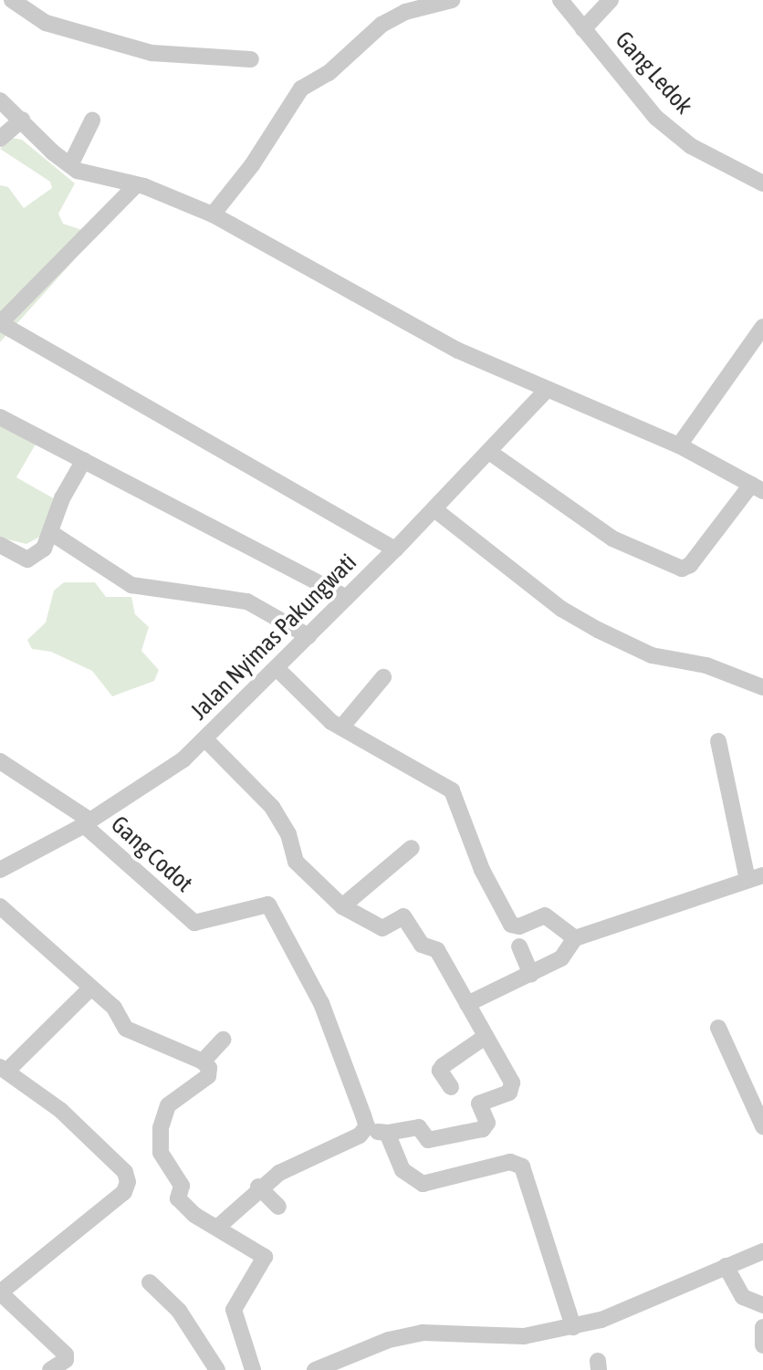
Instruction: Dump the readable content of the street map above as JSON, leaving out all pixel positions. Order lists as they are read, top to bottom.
{
  "streets": {
    "street": ["Gang Ledok", "Jalan Nyimas Pakungwati", "Gang Codot"]
  },
  "crossings": [
    ["Jalan Nyimas Pakungwati", "Gang Codot"]
  ]
}
